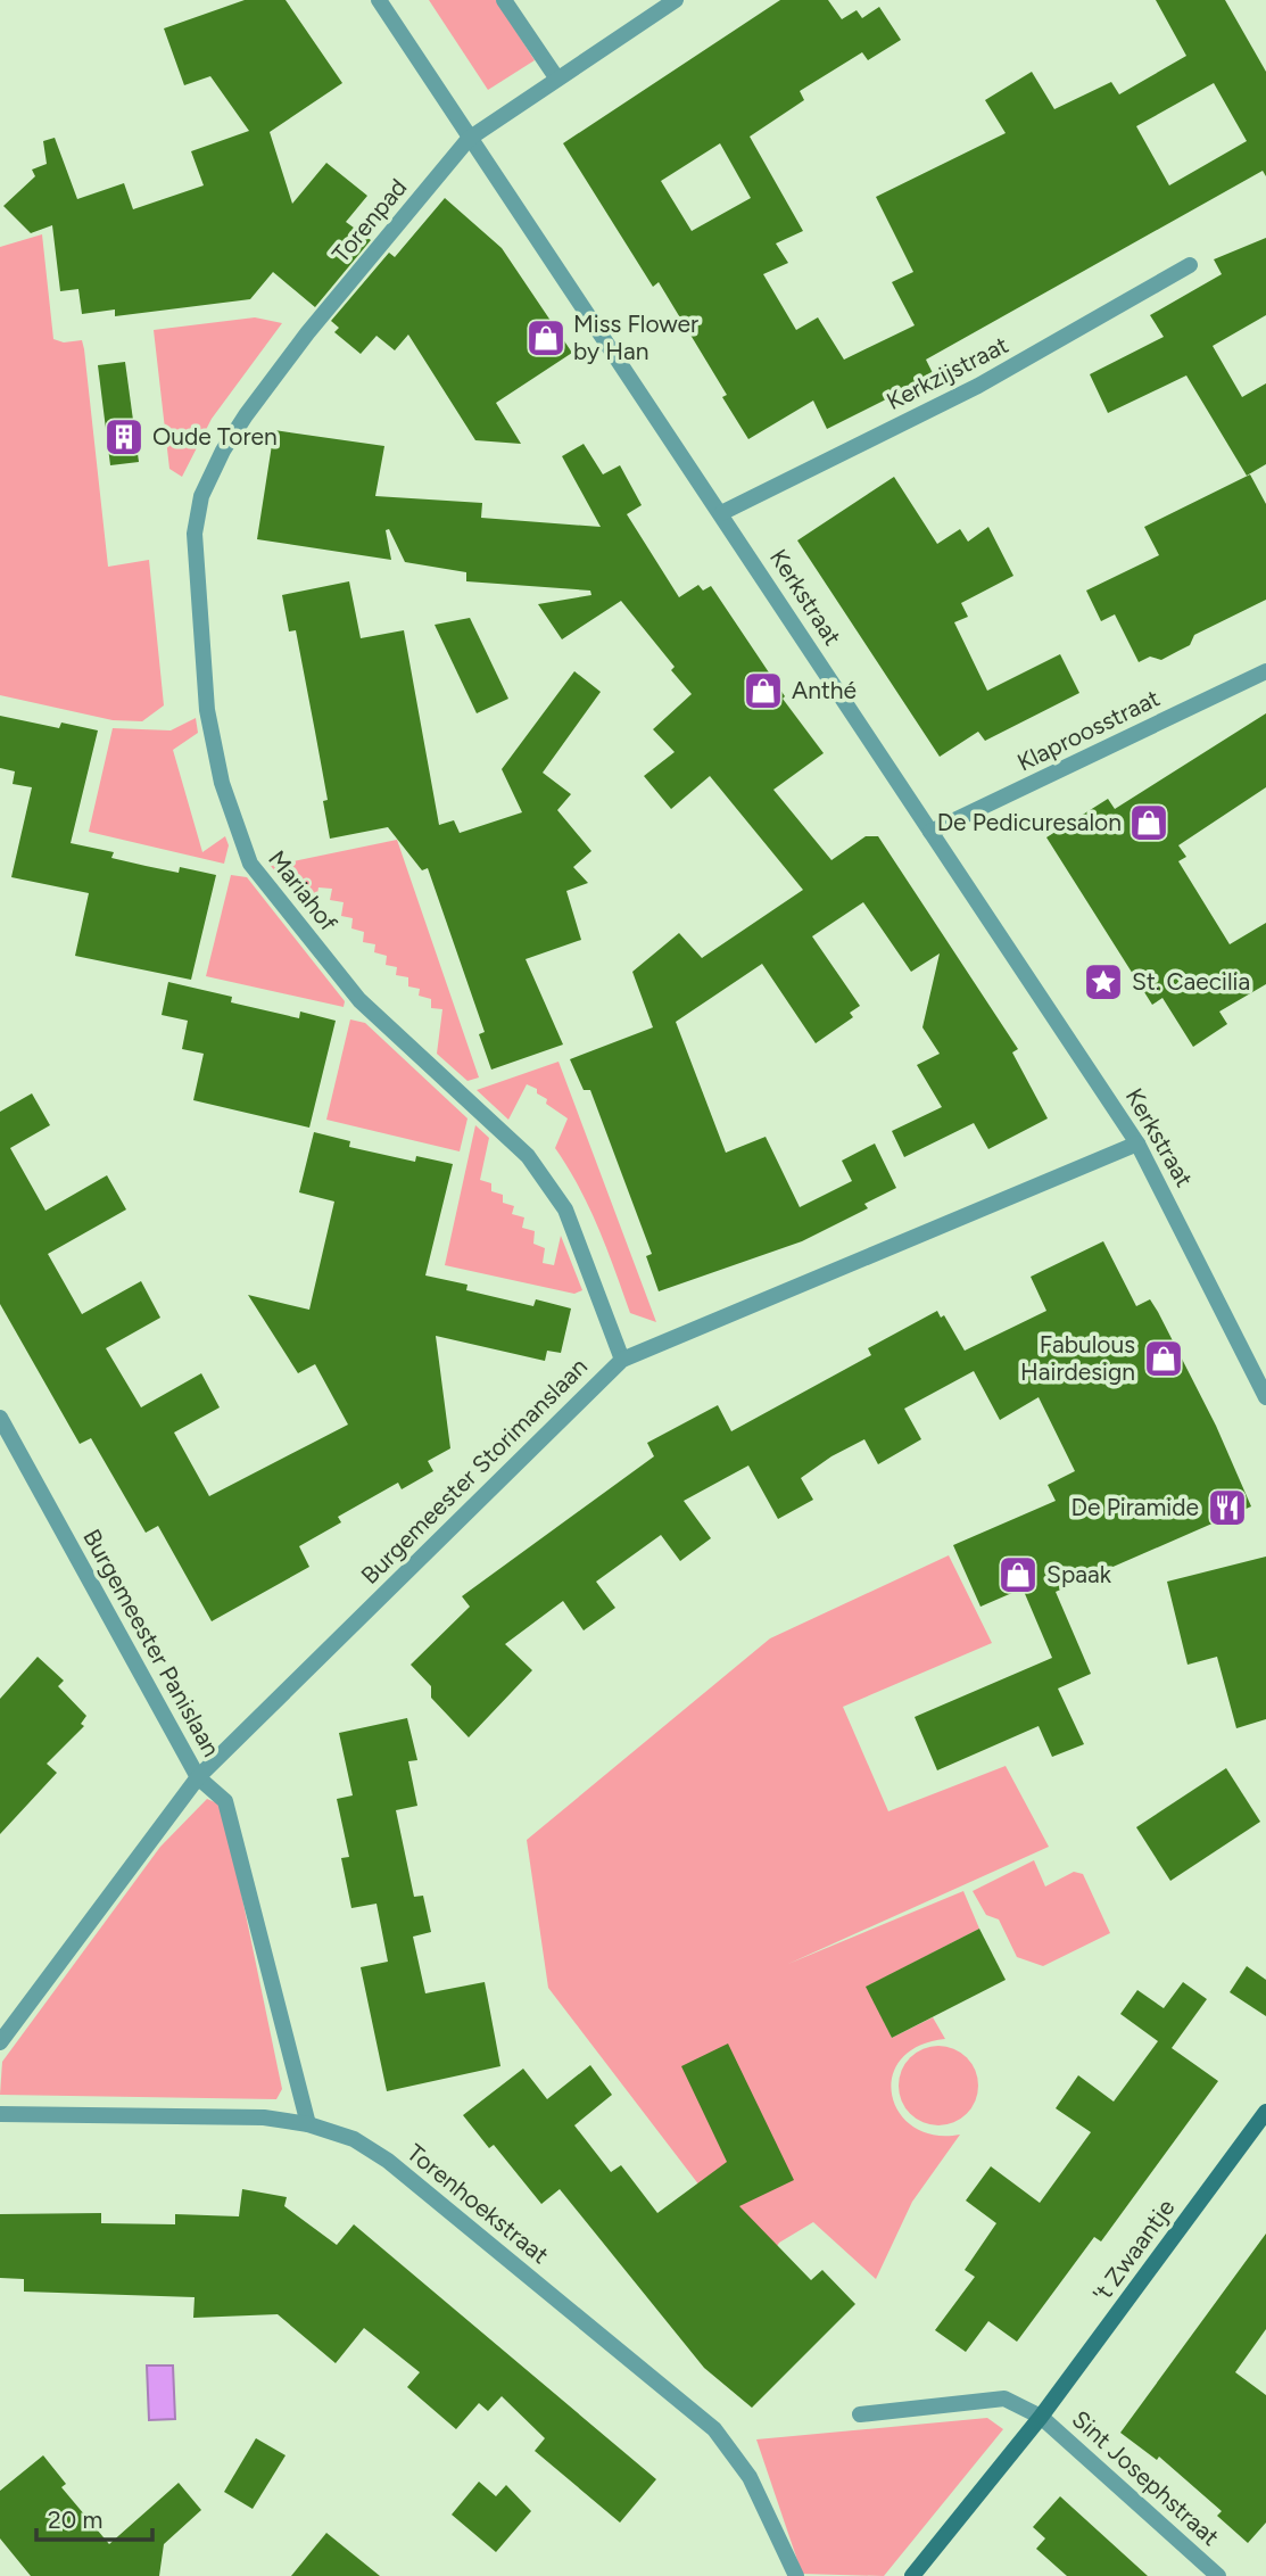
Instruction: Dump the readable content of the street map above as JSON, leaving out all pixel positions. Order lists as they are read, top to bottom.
{
  "streets": {
    "street": [
      "Torenpad",
      "Kerkzijstraat",
      "Kerkstraat",
      "Klaproosstraat",
      "Mariahof",
      "Burgemeester Storimanslaan",
      "Burgemeester Panislaan",
      "Torenhoekstraat",
      "'t Zwaantje",
      "Sint Josephstraat"
    ]
  },
  "crossings": [
    ["Torenpad", "Kerkstraat"],
    ["Torenpad", "Mariahof"],
    ["Kerkzijstraat", "Kerkstraat"],
    ["Kerkstraat", "Klaproosstraat"],
    ["Kerkstraat", "Burgemeester Storimanslaan"],
    ["Mariahof", "Burgemeester Storimanslaan"],
    ["Burgemeester Storimanslaan", "Burgemeester Panislaan"],
    ["Burgemeester Panislaan", "Torenhoekstraat"],
    ["'t Zwaantje", "Sint Josephstraat"]
  ],
  "places": {
    "shop": [
      "Miss Flower by Han",
      "Anthé",
      "De Pedicuresalon",
      "Fabulous Hairdesign",
      "Spaak"
    ],
    "building": ["Oude Toren"],
    "place": ["St. Caecilia"],
    "restaurant": ["De Piramide"]
  },
  "scale_bar": "20 m"
}
